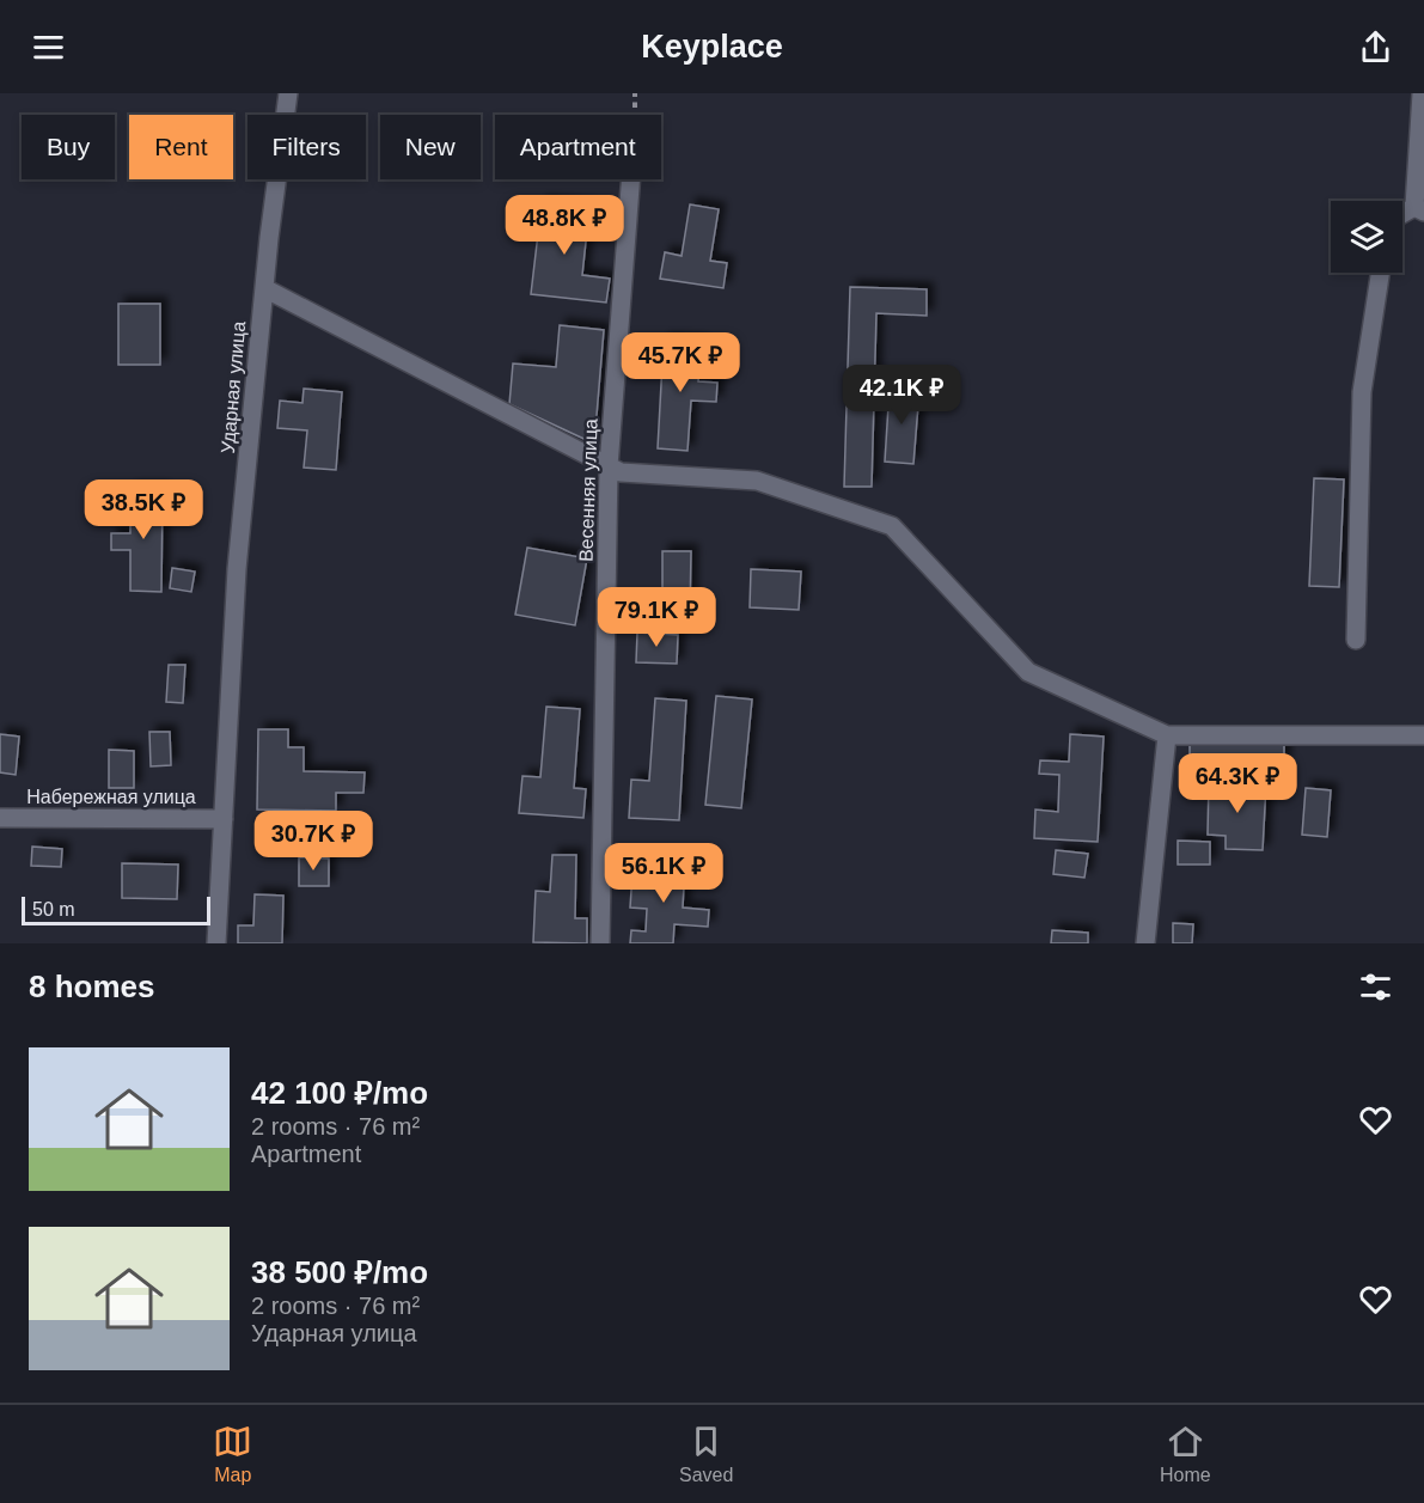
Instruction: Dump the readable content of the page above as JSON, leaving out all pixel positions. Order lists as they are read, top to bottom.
{
  "streets": {
    "street": ["Ударная улица", "Весенняя улица", "Набережная улица"]
  },
  "crossings": [
    ["Ударная улица", "Набережная улица"]
  ],
  "scale_bar": "50 m",
  "page": {
    "header": "Keyplace",
    "chip": [
      "Buy",
      "Rent",
      "Filters",
      "New",
      "Apartment"
    ],
    "price": [
      "48.8K ₽",
      "45.7K ₽",
      "42.1K ₽",
      "38.5K ₽",
      "79.1K ₽",
      "64.3K ₽",
      "30.7K ₽",
      "56.1K ₽"
    ],
    "scale": "50 m",
    "heading": "8 homes",
    "list": [
      {
        "name": "42 100 ₽/mo",
        "note": "2 rooms · 76 m² · Apartment"
      },
      {
        "name": "38 500 ₽/mo",
        "note": "2 rooms · 76 m² · Ударная улица"
      }
    ],
    "tabs": ["Map", "Saved", "Home"]
  }
}
